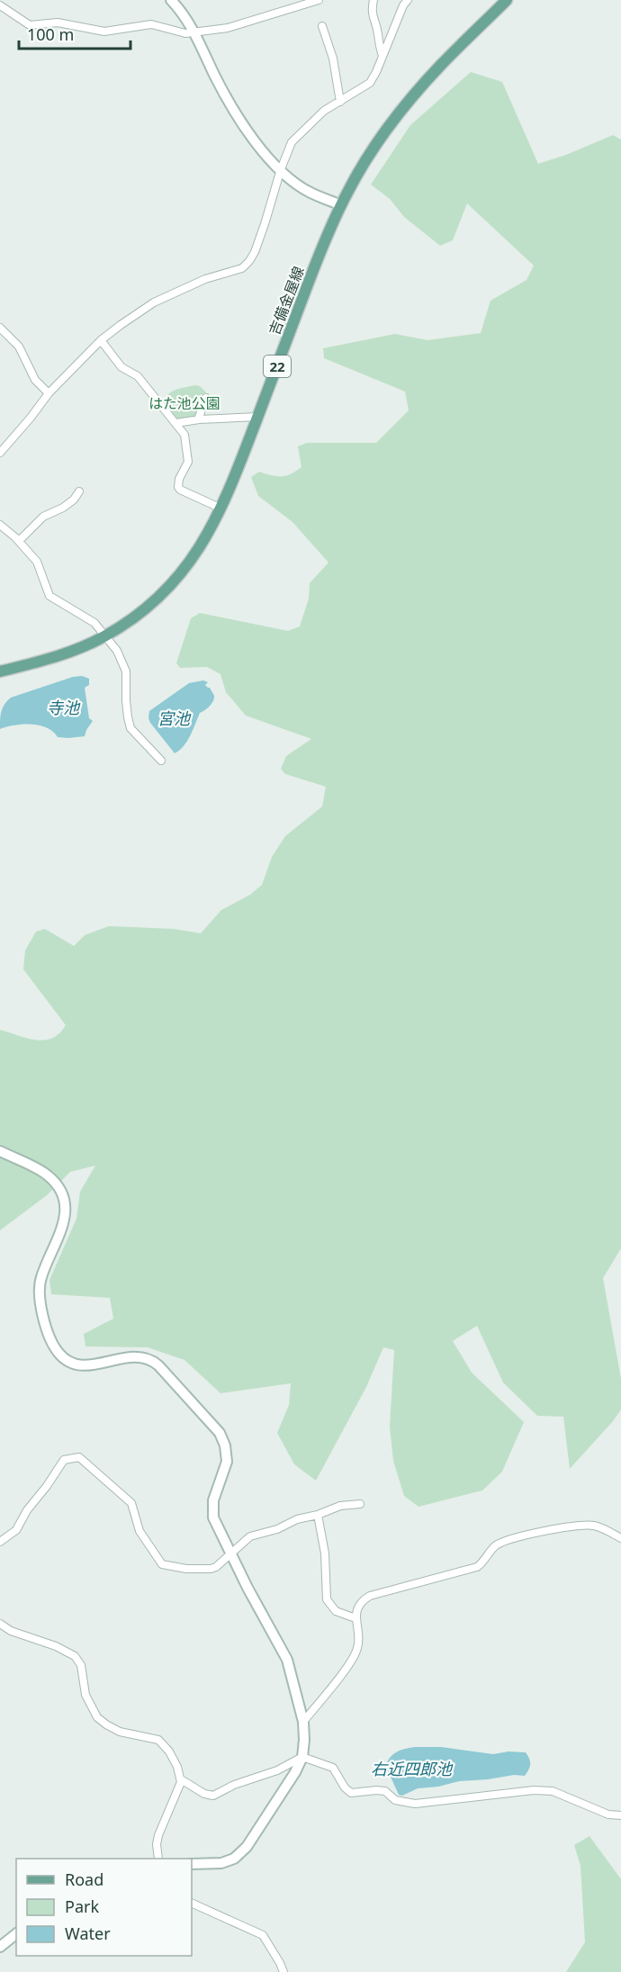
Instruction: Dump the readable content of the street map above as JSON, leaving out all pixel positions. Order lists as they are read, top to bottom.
{
  "streets": {
    "main road": ["吉備金屋線", "22"]
  },
  "water": ["寺池", "宮池", "右近四郎池"],
  "parks": ["はた池公園"],
  "legend": ["Road", "Park", "Water"],
  "scale_bar": "100 m"
}
